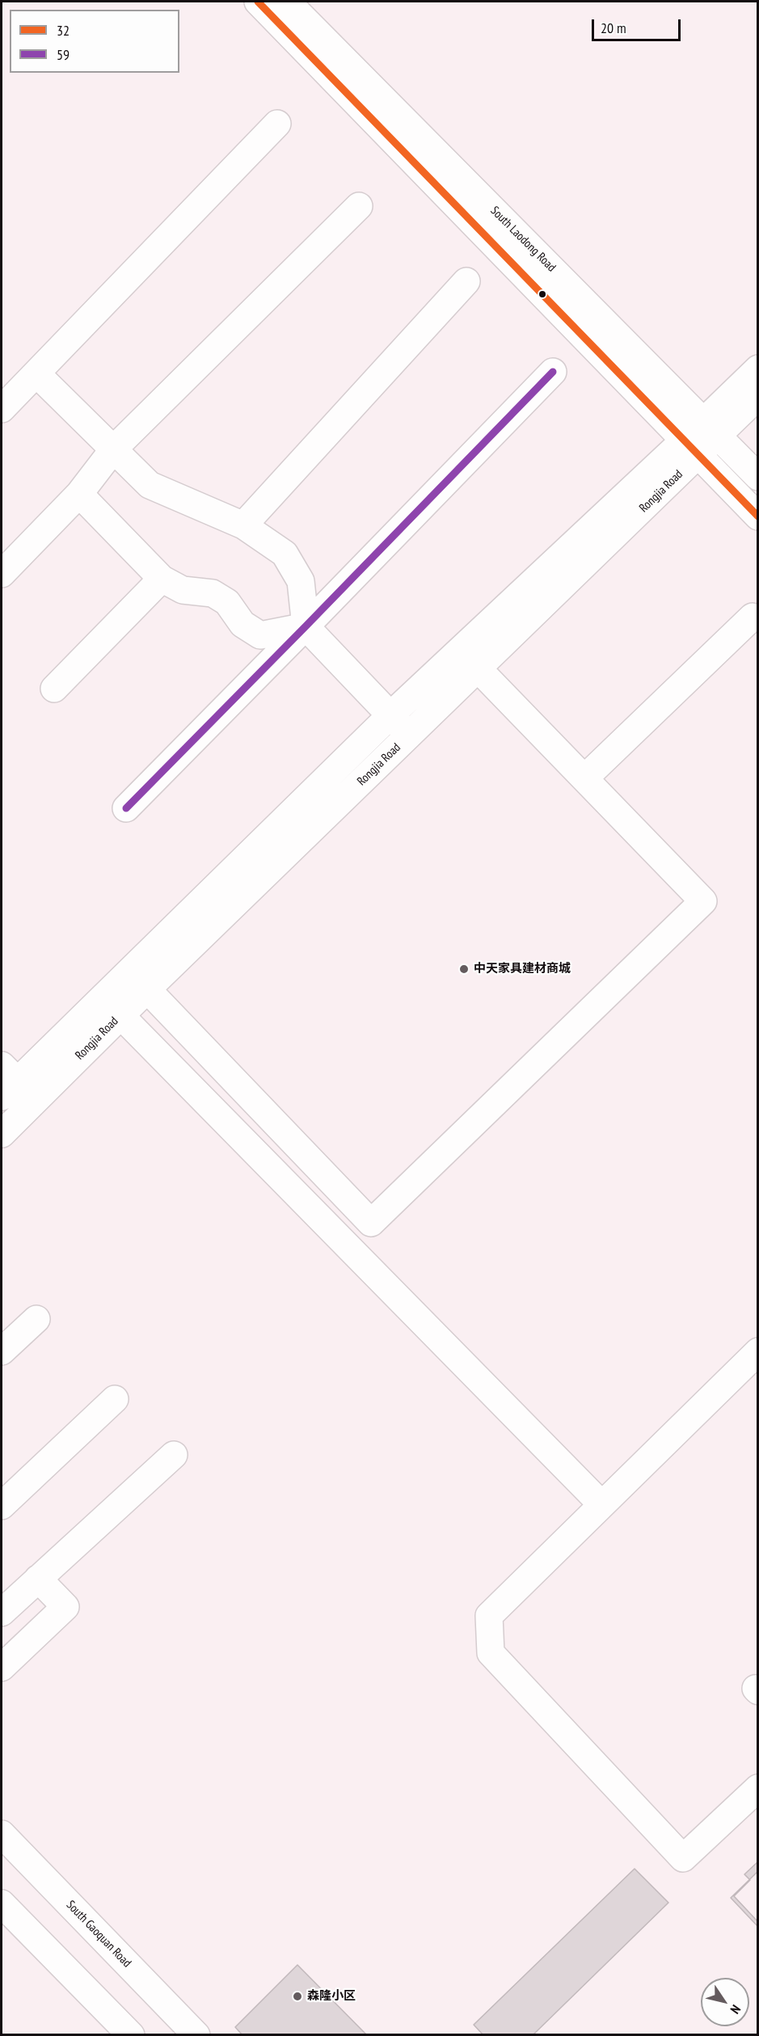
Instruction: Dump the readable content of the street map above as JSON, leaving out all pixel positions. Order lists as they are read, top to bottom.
{
  "streets": {
    "street": ["South Laodong Road", "Rongjia Road", "South Gaoquan Road"]
  },
  "crossings": [
    ["South Laodong Road", "Rongjia Road"]
  ],
  "places": ["中天家具建材商城", "森隆小区"],
  "lines": ["transit line 32", "transit line 59"],
  "legend": ["32", "59"],
  "scale_bar": "20 m",
  "north": "bottom right"
}
